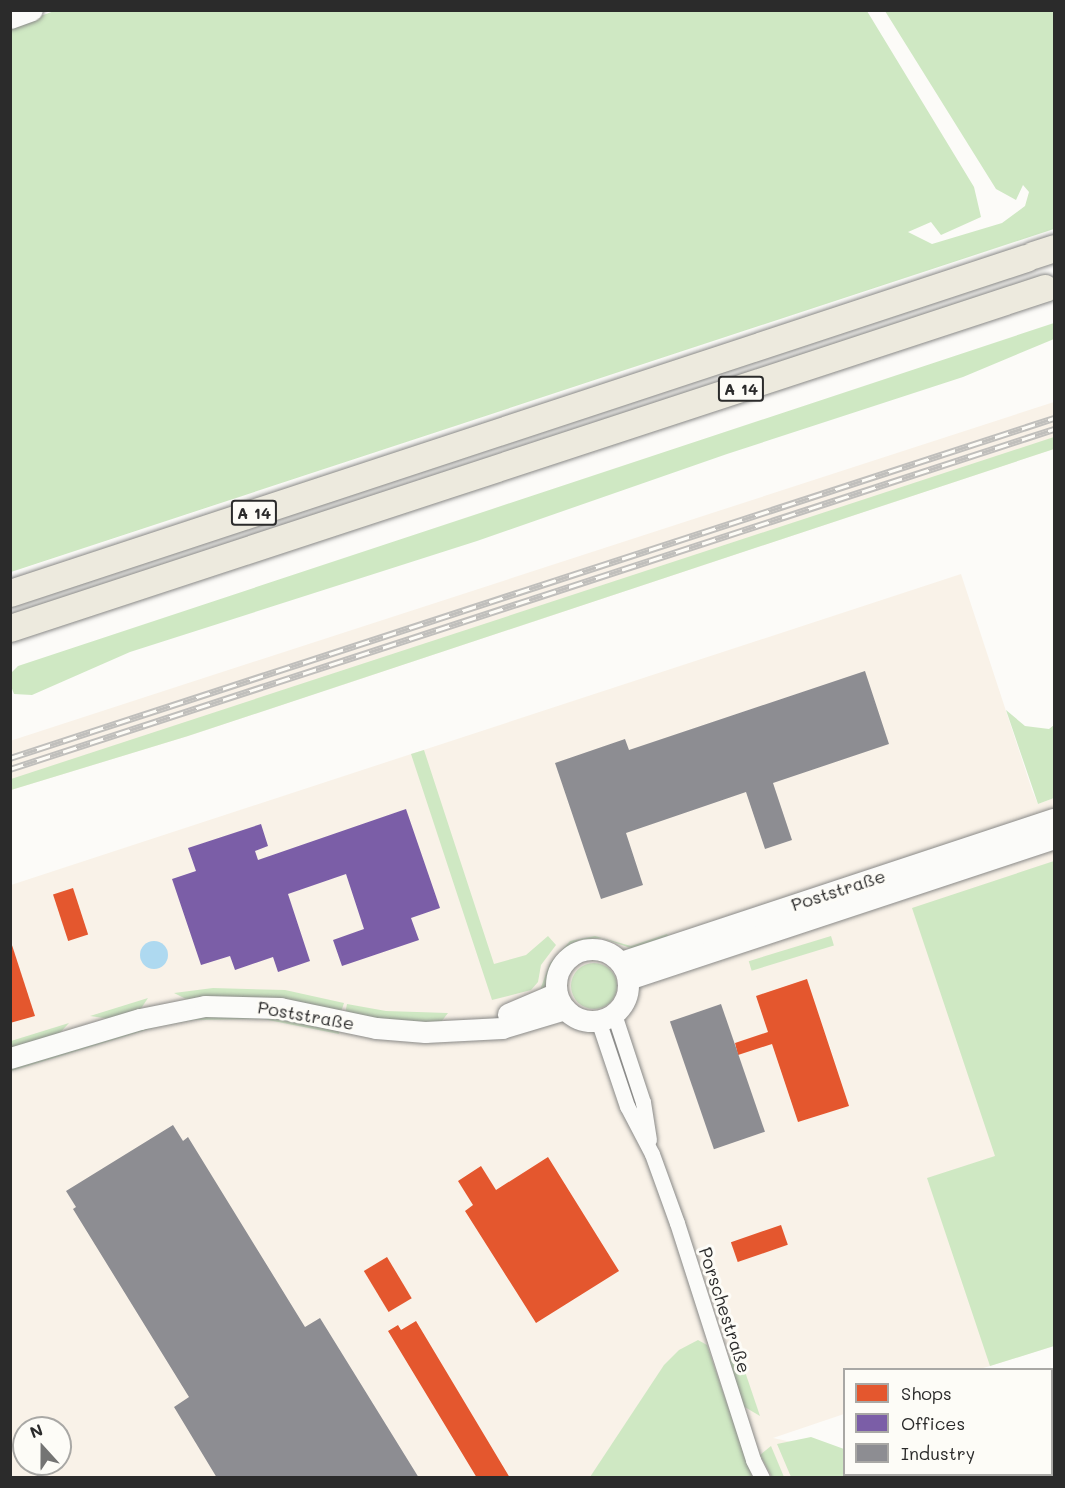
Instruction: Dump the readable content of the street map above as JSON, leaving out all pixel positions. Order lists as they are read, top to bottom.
{
  "streets": {
    "highway": ["A 14"],
    "street": ["Poststraße", "Porschestraße"]
  },
  "crossings": [
    ["Poststraße", "Porschestraße"]
  ],
  "legend": ["Shops", "Offices", "Industry"],
  "north": "top"
}
